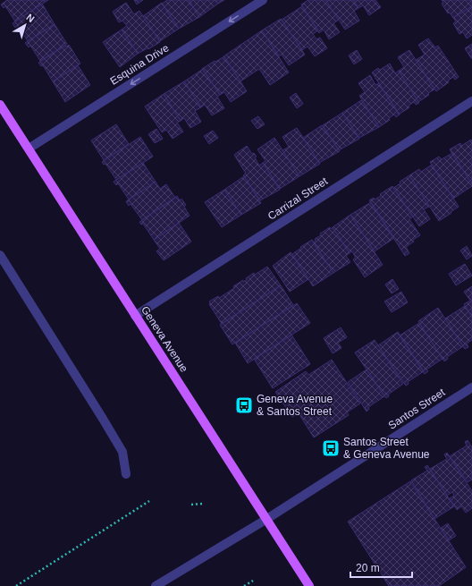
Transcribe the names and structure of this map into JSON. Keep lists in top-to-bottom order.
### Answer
{
  "streets": {
    "main road": ["Geneva Avenue"],
    "street": ["Esquina Drive", "Carrizal Street", "Santos Street"]
  },
  "crossings": [
    ["Esquina Drive", "Geneva Avenue"],
    ["Carrizal Street", "Geneva Avenue"],
    ["Geneva Avenue", "Santos Street"]
  ],
  "one_way": ["Esquina Drive"],
  "places": {
    "bus stop": ["Geneva Avenue & Santos Street", "Santos Street & Geneva Avenue"]
  },
  "scale_bar": "20 m",
  "north": "top right"
}
